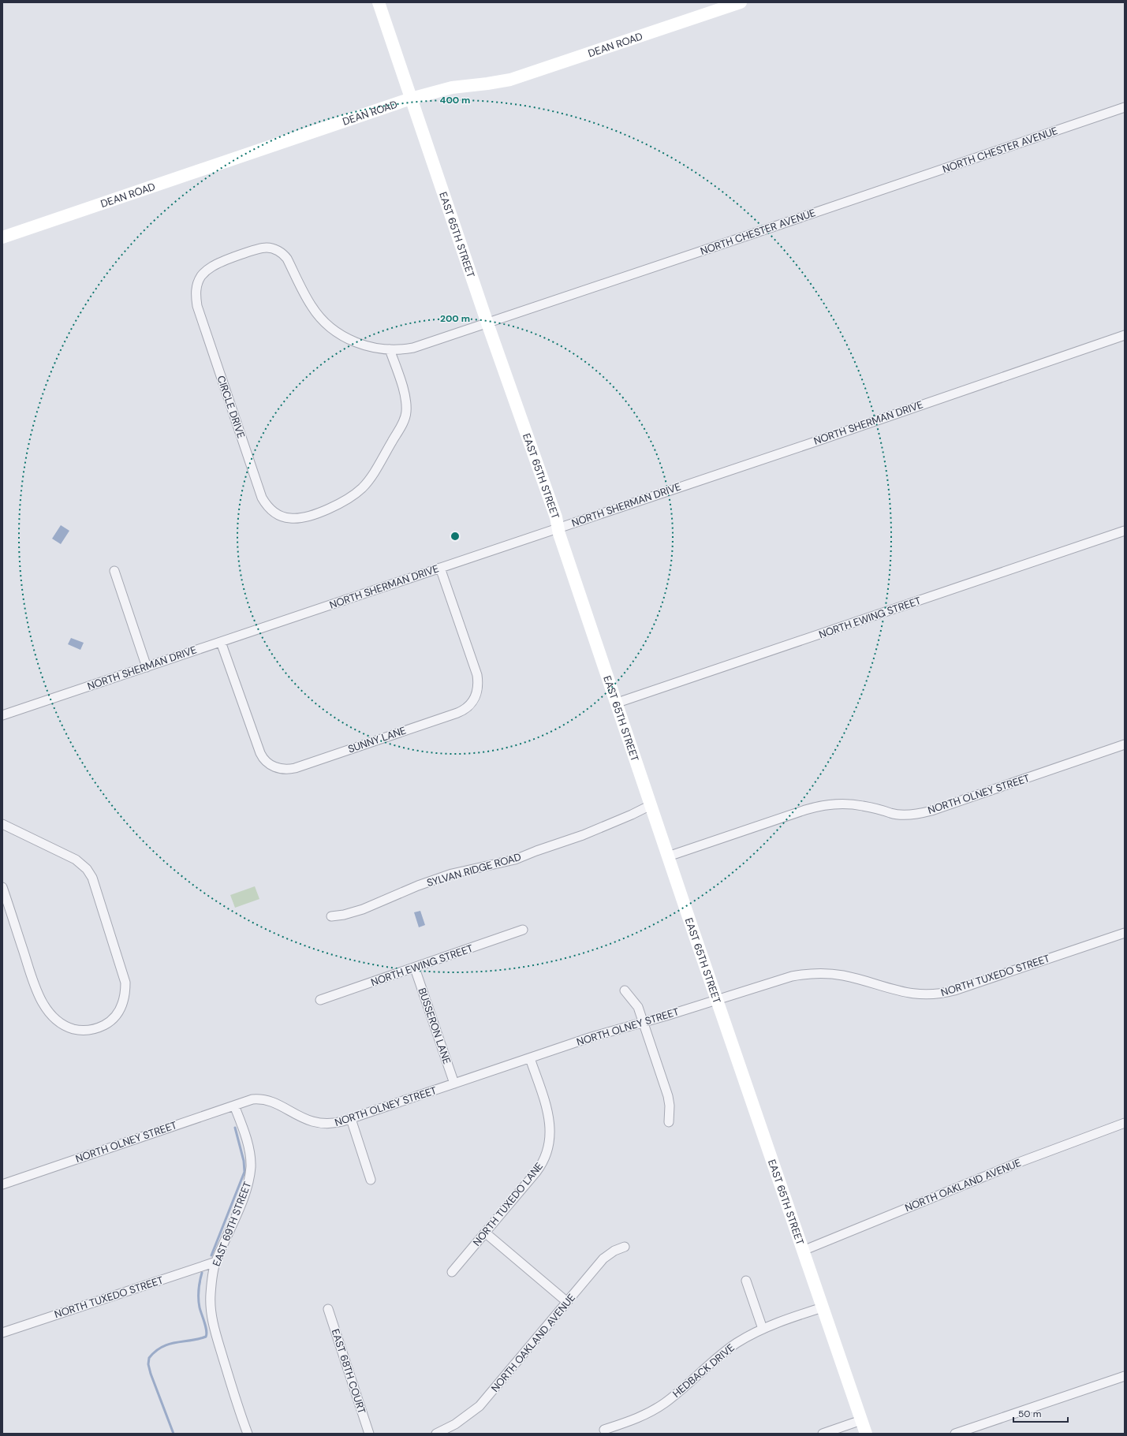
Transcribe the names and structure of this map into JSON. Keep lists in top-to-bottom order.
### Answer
{
  "streets": {
    "street": [
      "DEAN ROAD",
      "NORTH CHESTER AVENUE",
      "EAST 65TH STREET",
      "CIRCLE DRIVE",
      "NORTH SHERMAN DRIVE",
      "NORTH EWING STREET",
      "SUNNY LANE",
      "NORTH OLNEY STREET",
      "SYLVAN RIDGE ROAD",
      "NORTH TUXEDO STREET",
      "BUSSERON LANE",
      "NORTH OAKLAND AVENUE",
      "NORTH TUXEDO LANE",
      "EAST 69TH STREET",
      "HEDBACK DRIVE",
      "EAST 68TH COURT"
    ]
  },
  "crossings": [
    ["DEAN ROAD", "EAST 65TH STREET"],
    ["NORTH CHESTER AVENUE", "EAST 65TH STREET"],
    ["NORTH CHESTER AVENUE", "CIRCLE DRIVE"],
    ["EAST 65TH STREET", "NORTH SHERMAN DRIVE"],
    ["EAST 65TH STREET", "NORTH EWING STREET"],
    ["EAST 65TH STREET", "NORTH OLNEY STREET"],
    ["EAST 65TH STREET", "SYLVAN RIDGE ROAD"],
    ["EAST 65TH STREET", "NORTH TUXEDO STREET"],
    ["EAST 65TH STREET", "NORTH OAKLAND AVENUE"],
    ["EAST 65TH STREET", "HEDBACK DRIVE"],
    ["NORTH SHERMAN DRIVE", "SUNNY LANE"],
    ["NORTH EWING STREET", "BUSSERON LANE"],
    ["NORTH OLNEY STREET", "NORTH TUXEDO STREET"],
    ["NORTH OLNEY STREET", "BUSSERON LANE"],
    ["NORTH OLNEY STREET", "NORTH TUXEDO LANE"],
    ["NORTH OLNEY STREET", "EAST 69TH STREET"],
    ["NORTH TUXEDO STREET", "EAST 69TH STREET"]
  ],
  "scale_bar": "50 m",
  "rings": ["400 m", "200 m"]
}
